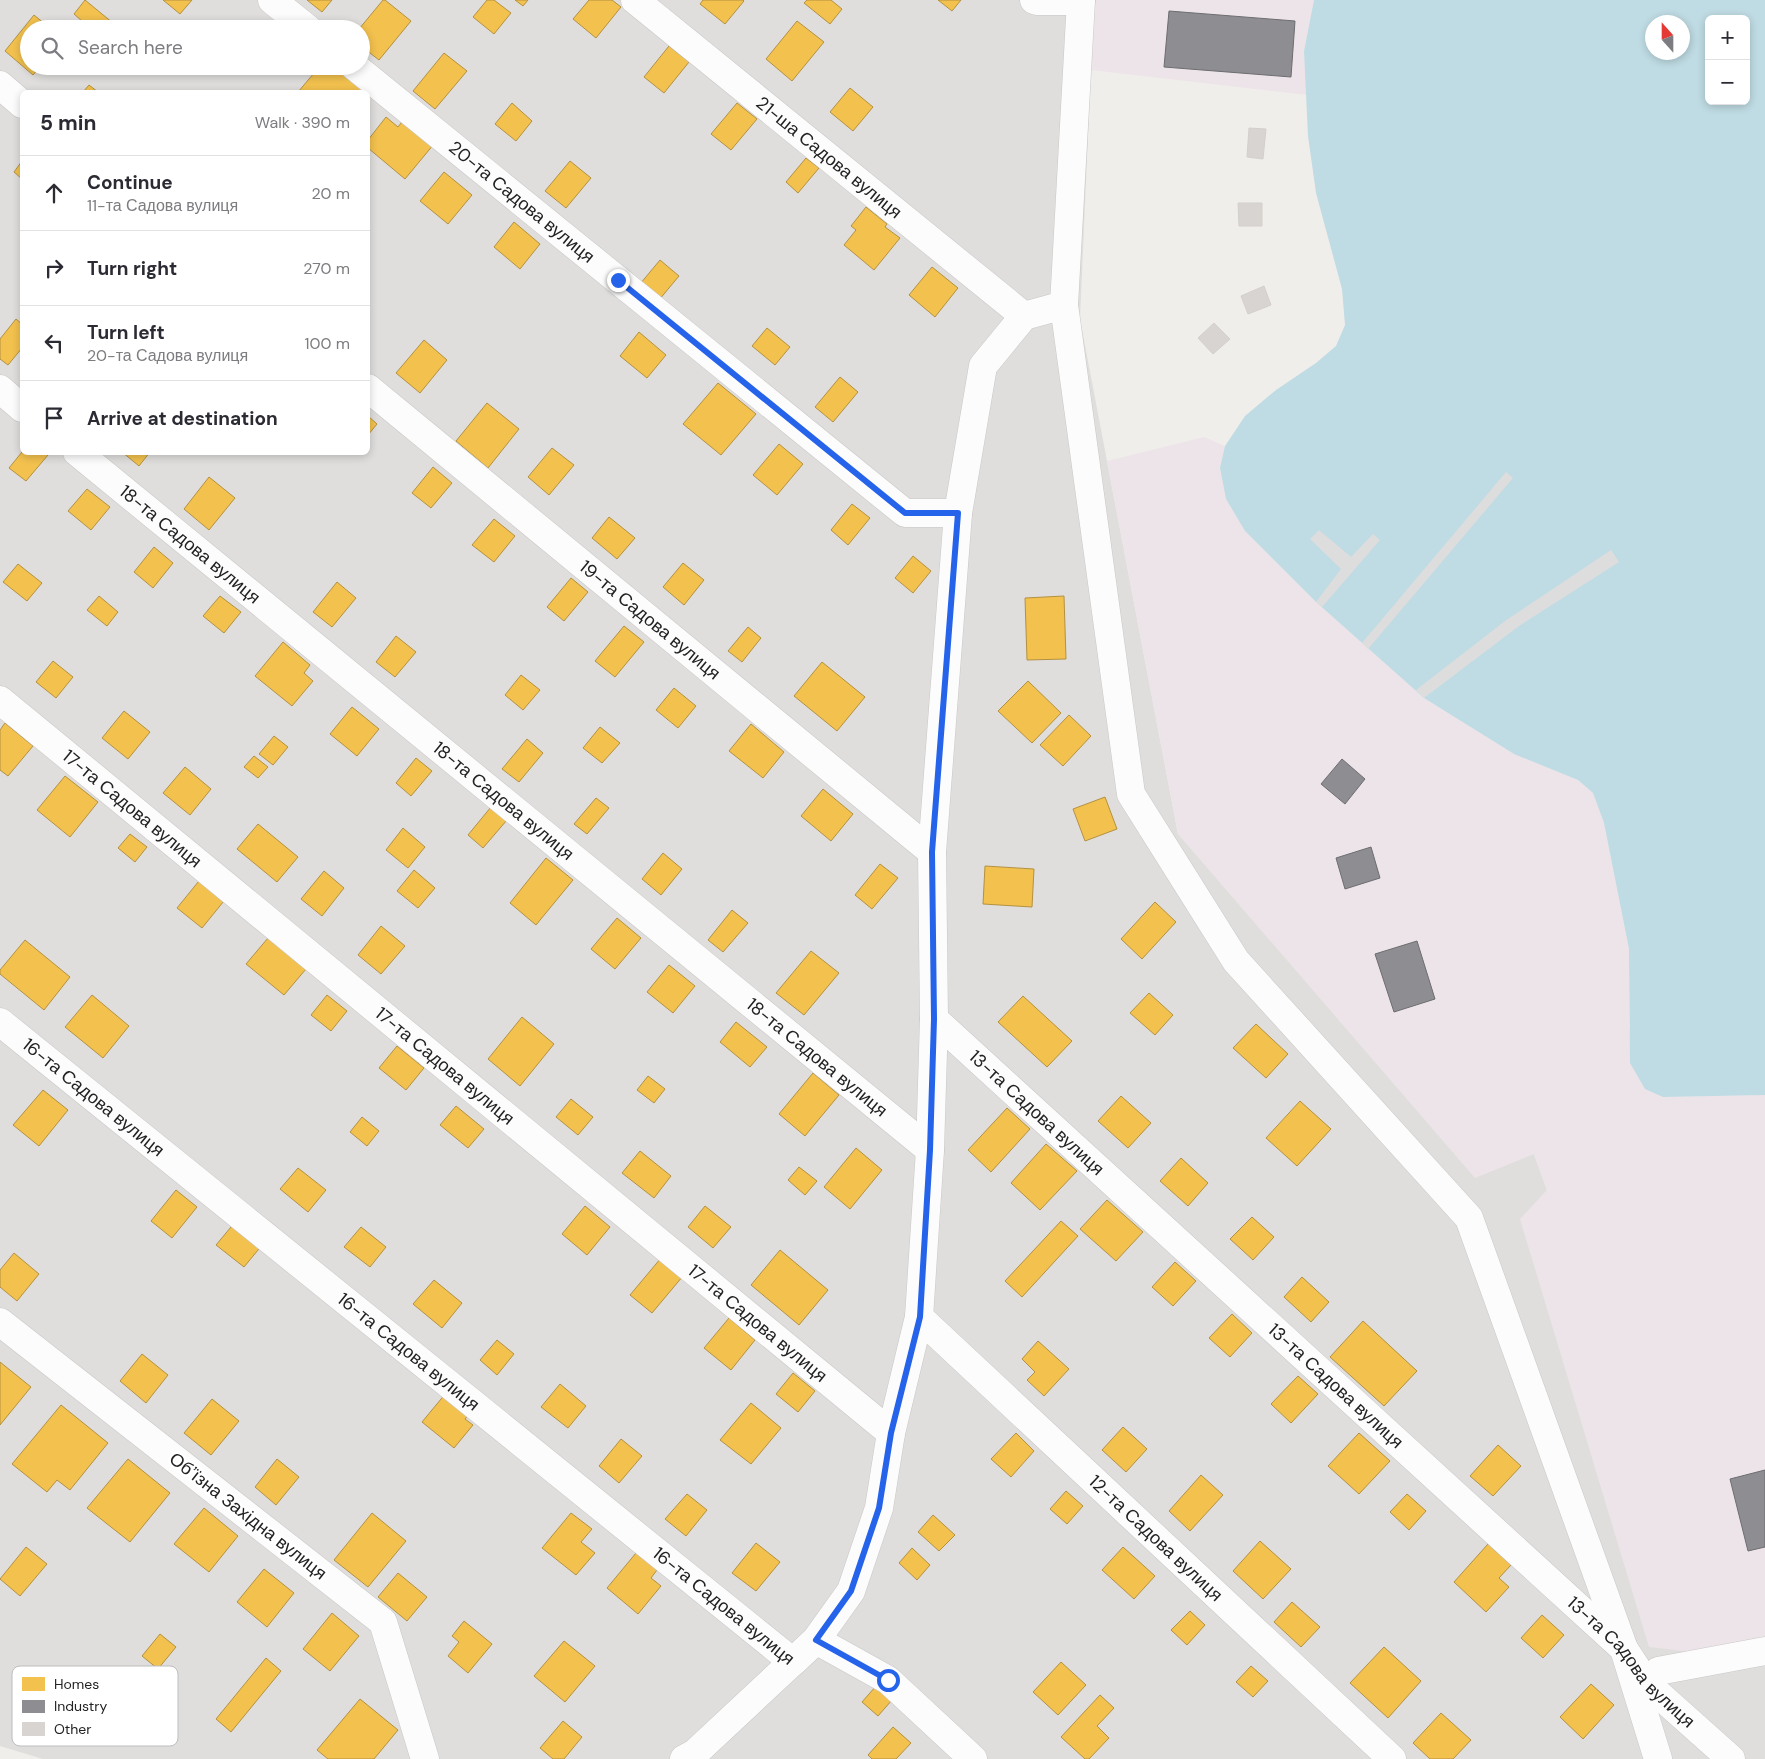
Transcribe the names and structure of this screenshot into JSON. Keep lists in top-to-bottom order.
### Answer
{
  "streets": {
    "street": [
      "21-ша Садова вулиця",
      "20-та Садова вулиця",
      "18-та Садова вулиця",
      "19-та Садова вулиця",
      "17-та Садова вулиця",
      "16-та Садова вулиця",
      "13-та Садова вулиця",
      "Обʼїзна Західна вулиця",
      "12-та Садова вулиця"
    ]
  },
  "crossings": [
    ["21-ша Садова вулиця", "16-та Садова вулиця"],
    ["20-та Садова вулиця", "16-та Садова вулиця"],
    ["18-та Садова вулиця", "16-та Садова вулиця"],
    ["19-та Садова вулиця", "16-та Садова вулиця"],
    ["17-та Садова вулиця", "16-та Садова вулиця"],
    ["16-та Садова вулиця", "13-та Садова вулиця"],
    ["16-та Садова вулиця", "12-та Садова вулиця"]
  ],
  "legend": ["Homes", "Industry", "Other"],
  "north": "top",
  "page": {
    "map_buttons": ["+", "−"],
    "search": "Search here",
    "heading": ["5 min", "Walk · 390 m"],
    "list": [
      ["Continue", "11-та Садова вулиця", "20 m"],
      ["Turn right", "270 m"],
      ["Turn left", "20-та Садова вулиця", "100 m"],
      "Arrive at destination"
    ]
  }
}
